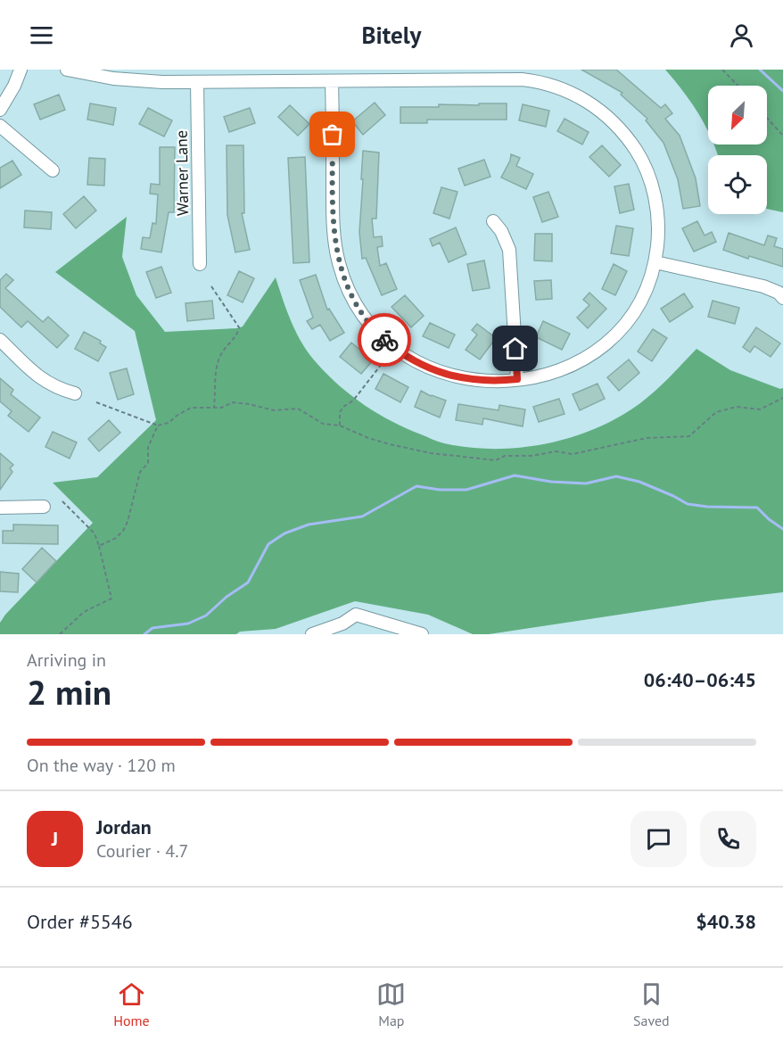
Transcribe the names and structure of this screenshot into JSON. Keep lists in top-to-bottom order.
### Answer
{
  "streets": {
    "street": ["Warner Lane"]
  },
  "north": "bottom left",
  "page": {
    "header": "Bitely",
    "heading": ["2 min", "Arriving in", "06:40–06:45"],
    "panel": [
      "Jordan",
      "Courier · 4.7",
      "Order #5546",
      "$40.38"
    ],
    "bar": "On the way · 120 m",
    "round": "J",
    "tabs": ["Home", "Map", "Saved"]
  }
}
